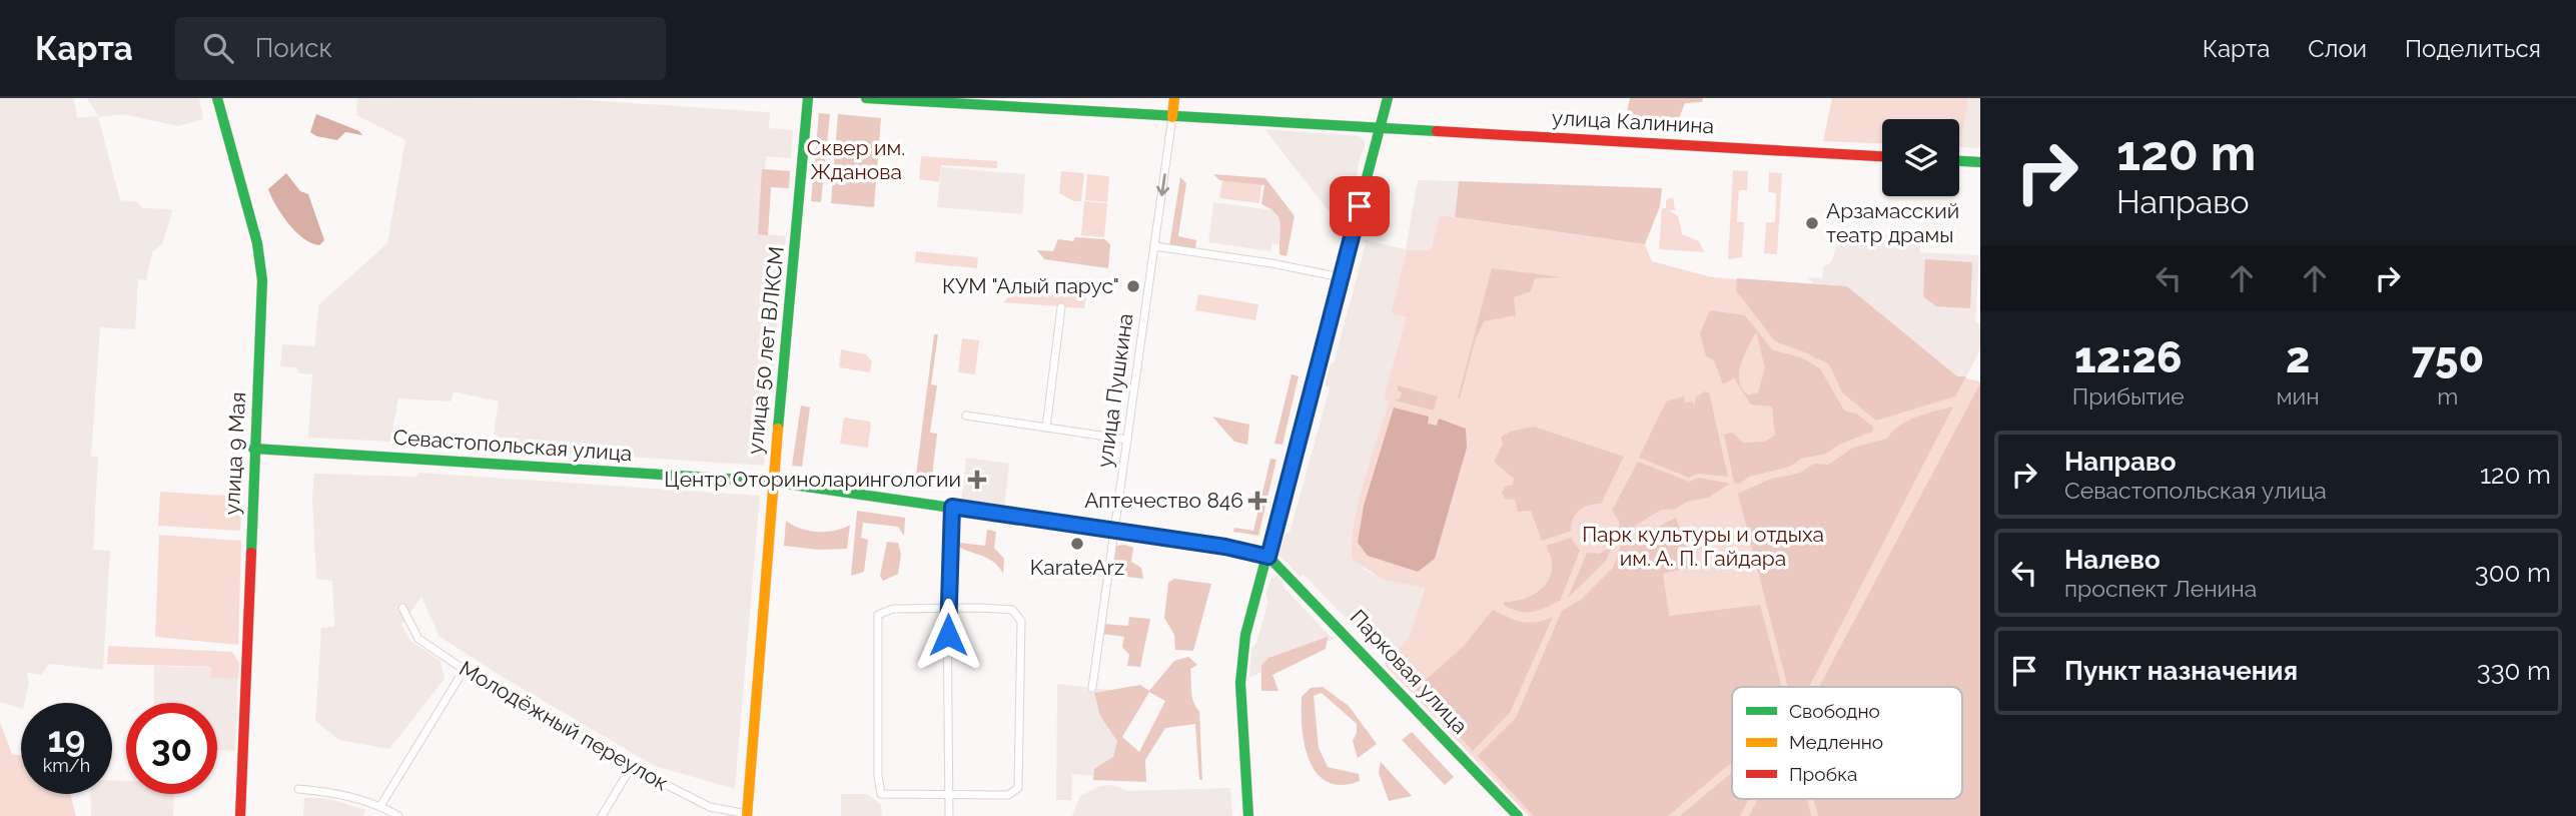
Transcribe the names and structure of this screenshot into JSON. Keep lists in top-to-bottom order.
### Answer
{
  "streets": {
    "street": [
      "улица Калинина",
      "улица 50 лет ВЛКСМ",
      "улица Пушкина",
      "Севастопольская улица",
      "улица 9 Мая",
      "Парковая улица",
      "Молодёжный переулок"
    ]
  },
  "crossings": [
    ["улица Калинина", "улица Пушкина"],
    ["улица 50 лет ВЛКСМ", "Севастопольская улица"],
    ["улица 50 лет ВЛКСМ", "Молодёжный переулок"],
    ["улица Пушкина", "Севастопольская улица"],
    ["Севастопольская улица", "улица 9 Мая"],
    ["Севастопольская улица", "Парковая улица"]
  ],
  "parks": ["Сквер им. Жданова", "Парк культуры и отдыха им. А. П. Гайдара"],
  "places": {
    "other": ["Арзамасский театр драмы", "КУМ \"Алый парус\"", "KarateArz"],
    "health": ["Центр Оториноларингологии", "Аптечество 846"]
  },
  "legend": ["Свободно", "Медленно", "Пробка"],
  "page": {
    "header": "Карта",
    "search": "Поиск",
    "nav": ["Карта", "Слои", "Поделиться"],
    "turn": ["120 m", "Направо"],
    "eta": [
      "12:26",
      "Прибытие",
      "2",
      "мин",
      "750",
      "m"
    ],
    "list": [
      {
        "name": "Направо",
        "note": "Севастопольская улица",
        "value": "120 m"
      },
      {
        "name": "Налево",
        "note": "проспект Ленина",
        "value": "300 m"
      },
      {
        "name": "Пункт назначения",
        "value": "330 m"
      }
    ],
    "speed": "19 km/h",
    "limit": "30"
  }
}
